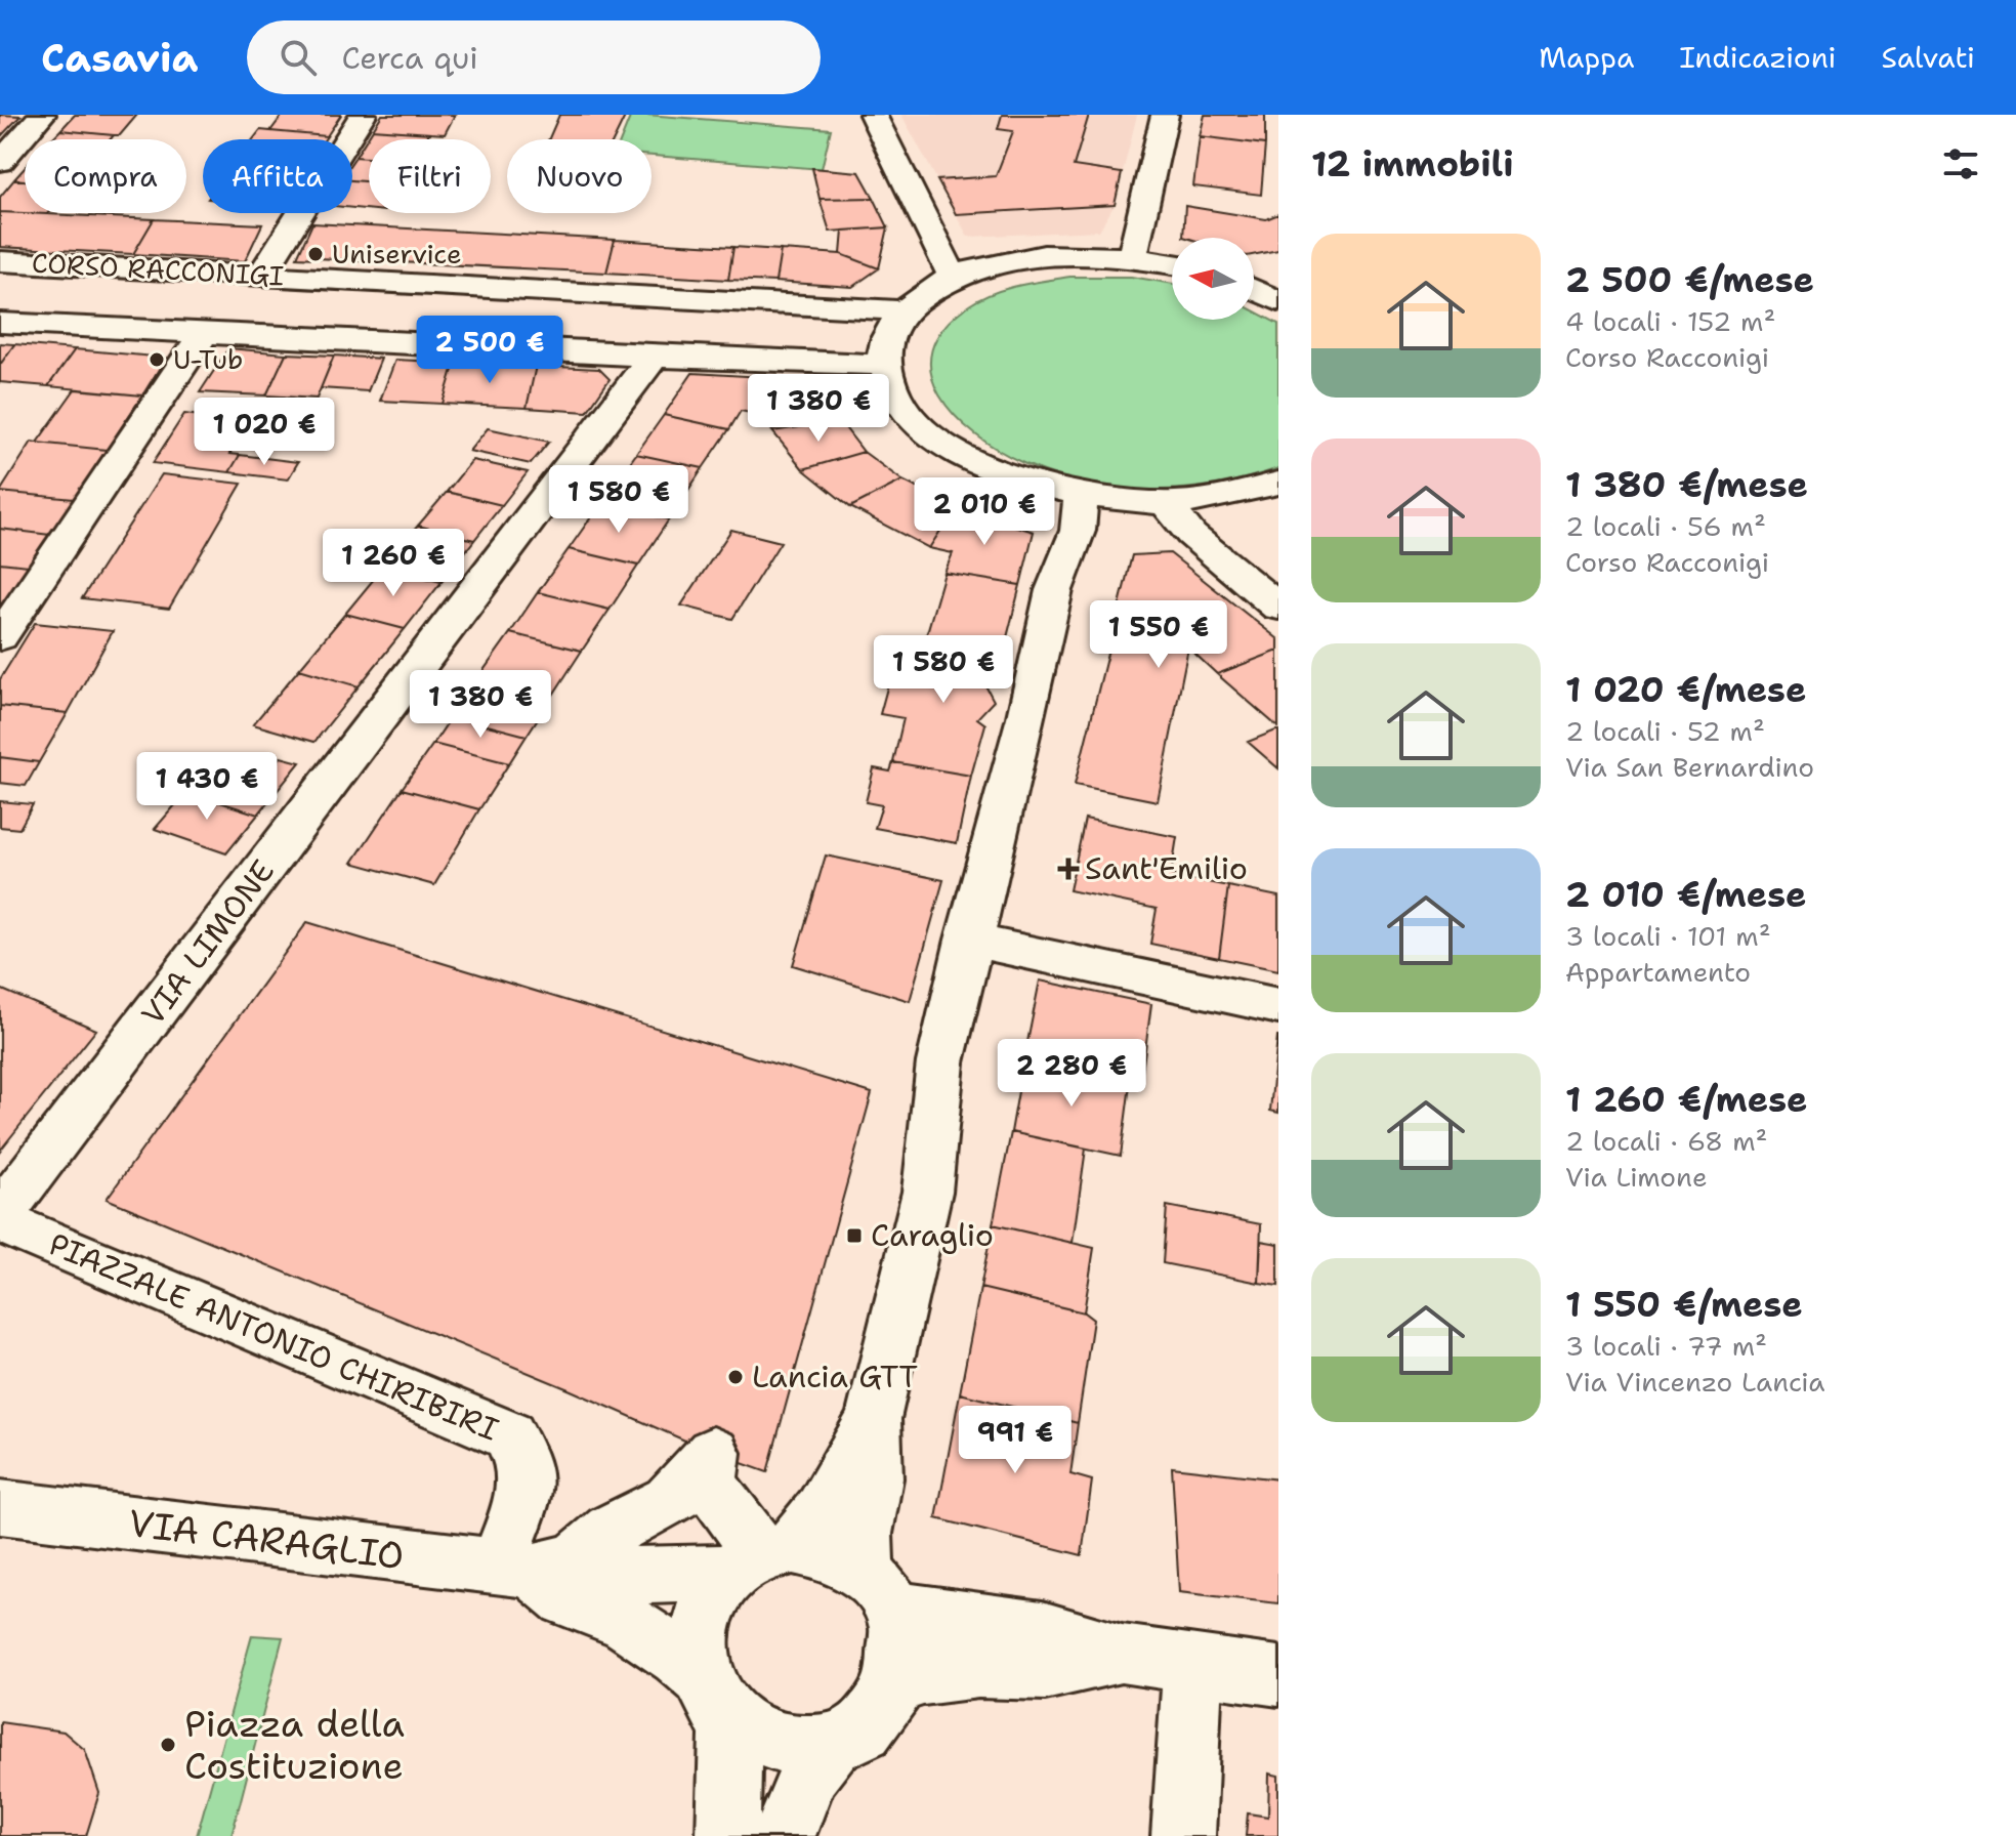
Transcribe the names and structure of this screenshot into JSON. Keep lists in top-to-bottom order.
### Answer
{
  "streets": {
    "street": [
      "CORSO RACCONIGI",
      "VIA LIMONE",
      "PIAZZALE ANTONIO CHIRIBIRI",
      "VIA CARAGLIO"
    ]
  },
  "crossings": [
    ["CORSO RACCONIGI", "VIA LIMONE"],
    ["PIAZZALE ANTONIO CHIRIBIRI", "VIA CARAGLIO"]
  ],
  "places": {
    "other": [
      "Uniservice",
      "U-Tub",
      "Lancia GTT",
      "Piazza della Costituzione"
    ],
    "health": ["Sant'Emilio"],
    "transit": ["Caraglio"]
  },
  "north": "left",
  "page": {
    "header": "Casavia",
    "search": "Cerca qui",
    "nav": ["Mappa", "Indicazioni", "Salvati"],
    "heading": "12 immobili",
    "chip": [
      "Compra",
      "Affitta",
      "Filtri",
      "Nuovo"
    ],
    "list": [
      {
        "name": "2 500 €/mese",
        "note": "4 locali · 152 m² · Corso Racconigi"
      },
      {
        "name": "1 380 €/mese",
        "note": "2 locali · 56 m² · Corso Racconigi"
      },
      {
        "name": "1 020 €/mese",
        "note": "2 locali · 52 m² · Via San Bernardino"
      },
      {
        "name": "2 010 €/mese",
        "note": "3 locali · 101 m² · Appartamento"
      },
      {
        "name": "1 260 €/mese",
        "note": "2 locali · 68 m² · Via Limone"
      },
      {
        "name": "1 550 €/mese",
        "note": "3 locali · 77 m² · Via Vincenzo Lancia"
      }
    ],
    "price": [
      "2 500 €",
      "1 380 €",
      "1 020 €",
      "1 580 €",
      "2 010 €",
      "1 260 €",
      "1 550 €",
      "1 580 €",
      "1 380 €",
      "1 430 €",
      "2 280 €",
      "991 €"
    ]
  }
}
